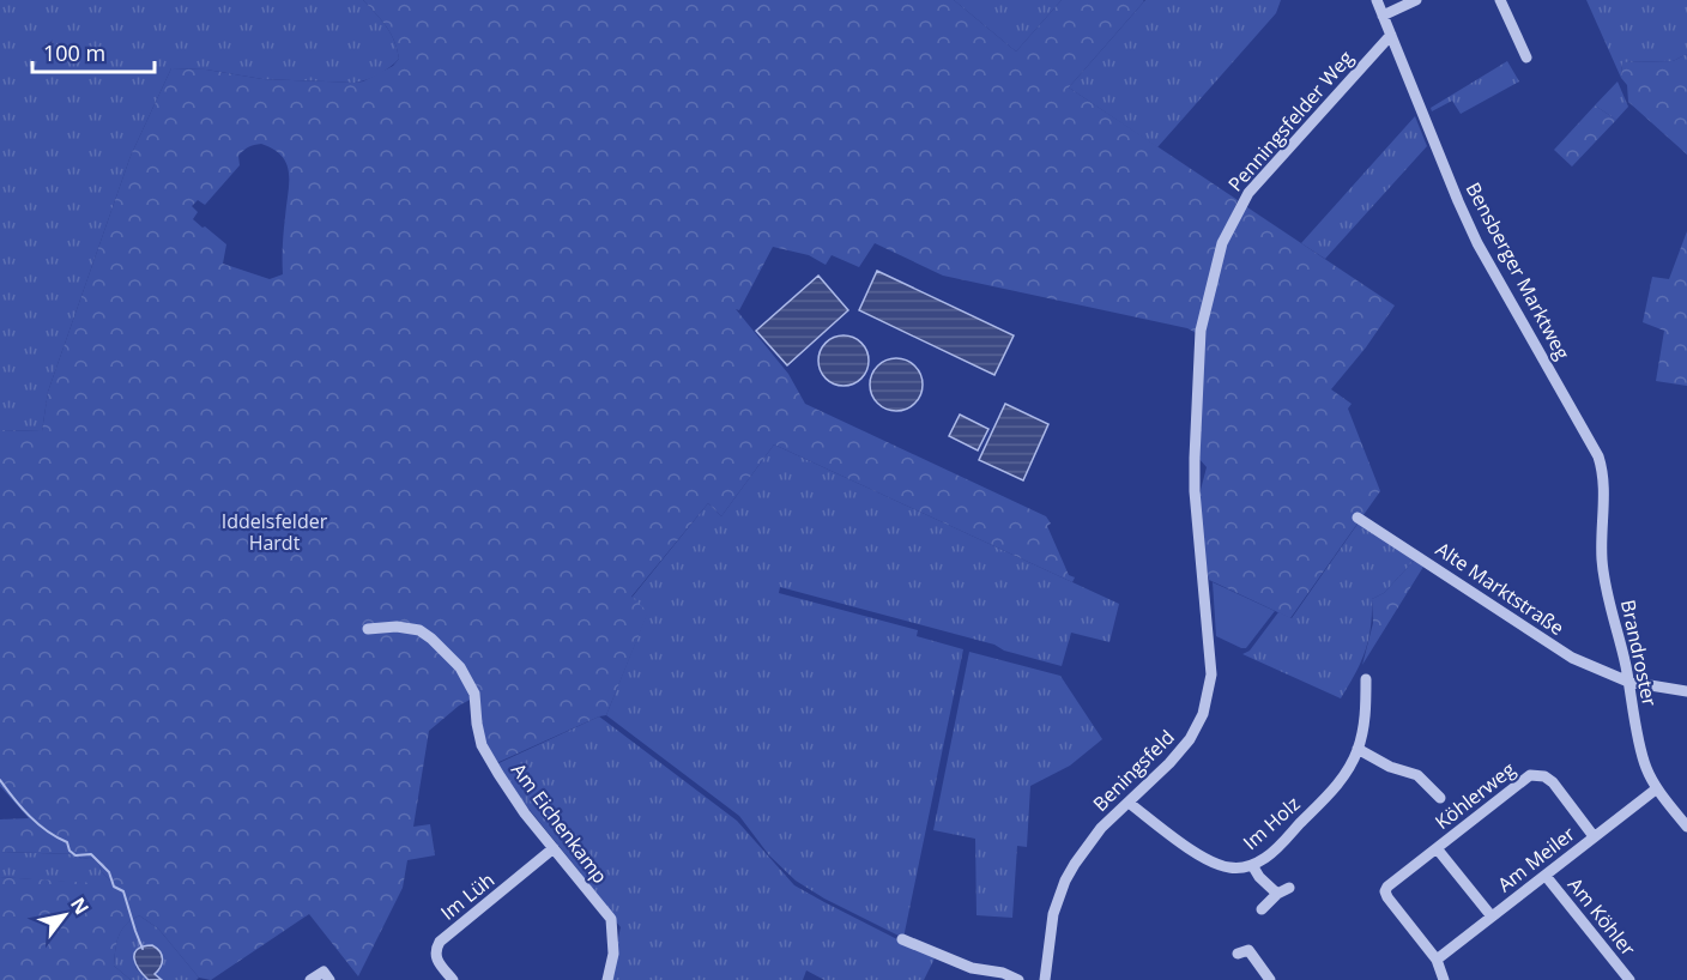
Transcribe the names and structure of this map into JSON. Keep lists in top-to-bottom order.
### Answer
{
  "streets": {
    "street": [
      "Penningsfelder Weg",
      "Bensberger Marktweg",
      "Alte Marktstraße",
      "Brandroster",
      "Beningsfeld",
      "Köhlerweg",
      "Am Eichenkamp",
      "Im Holz",
      "Am Meiler",
      "Im Lüh",
      "Am Köhler"
    ]
  },
  "crossings": [
    ["Penningsfelder Weg", "Bensberger Marktweg"],
    ["Penningsfelder Weg", "Beningsfeld"],
    ["Bensberger Marktweg", "Brandroster"],
    ["Alte Marktstraße", "Brandroster"],
    ["Brandroster", "Am Meiler"],
    ["Beningsfeld", "Im Holz"],
    ["Köhlerweg", "Am Meiler"],
    ["Am Eichenkamp", "Im Lüh"],
    ["Am Meiler", "Am Köhler"]
  ],
  "parks": ["Iddelsfelder Hardt"],
  "scale_bar": "100 m",
  "north": "top right"
}
